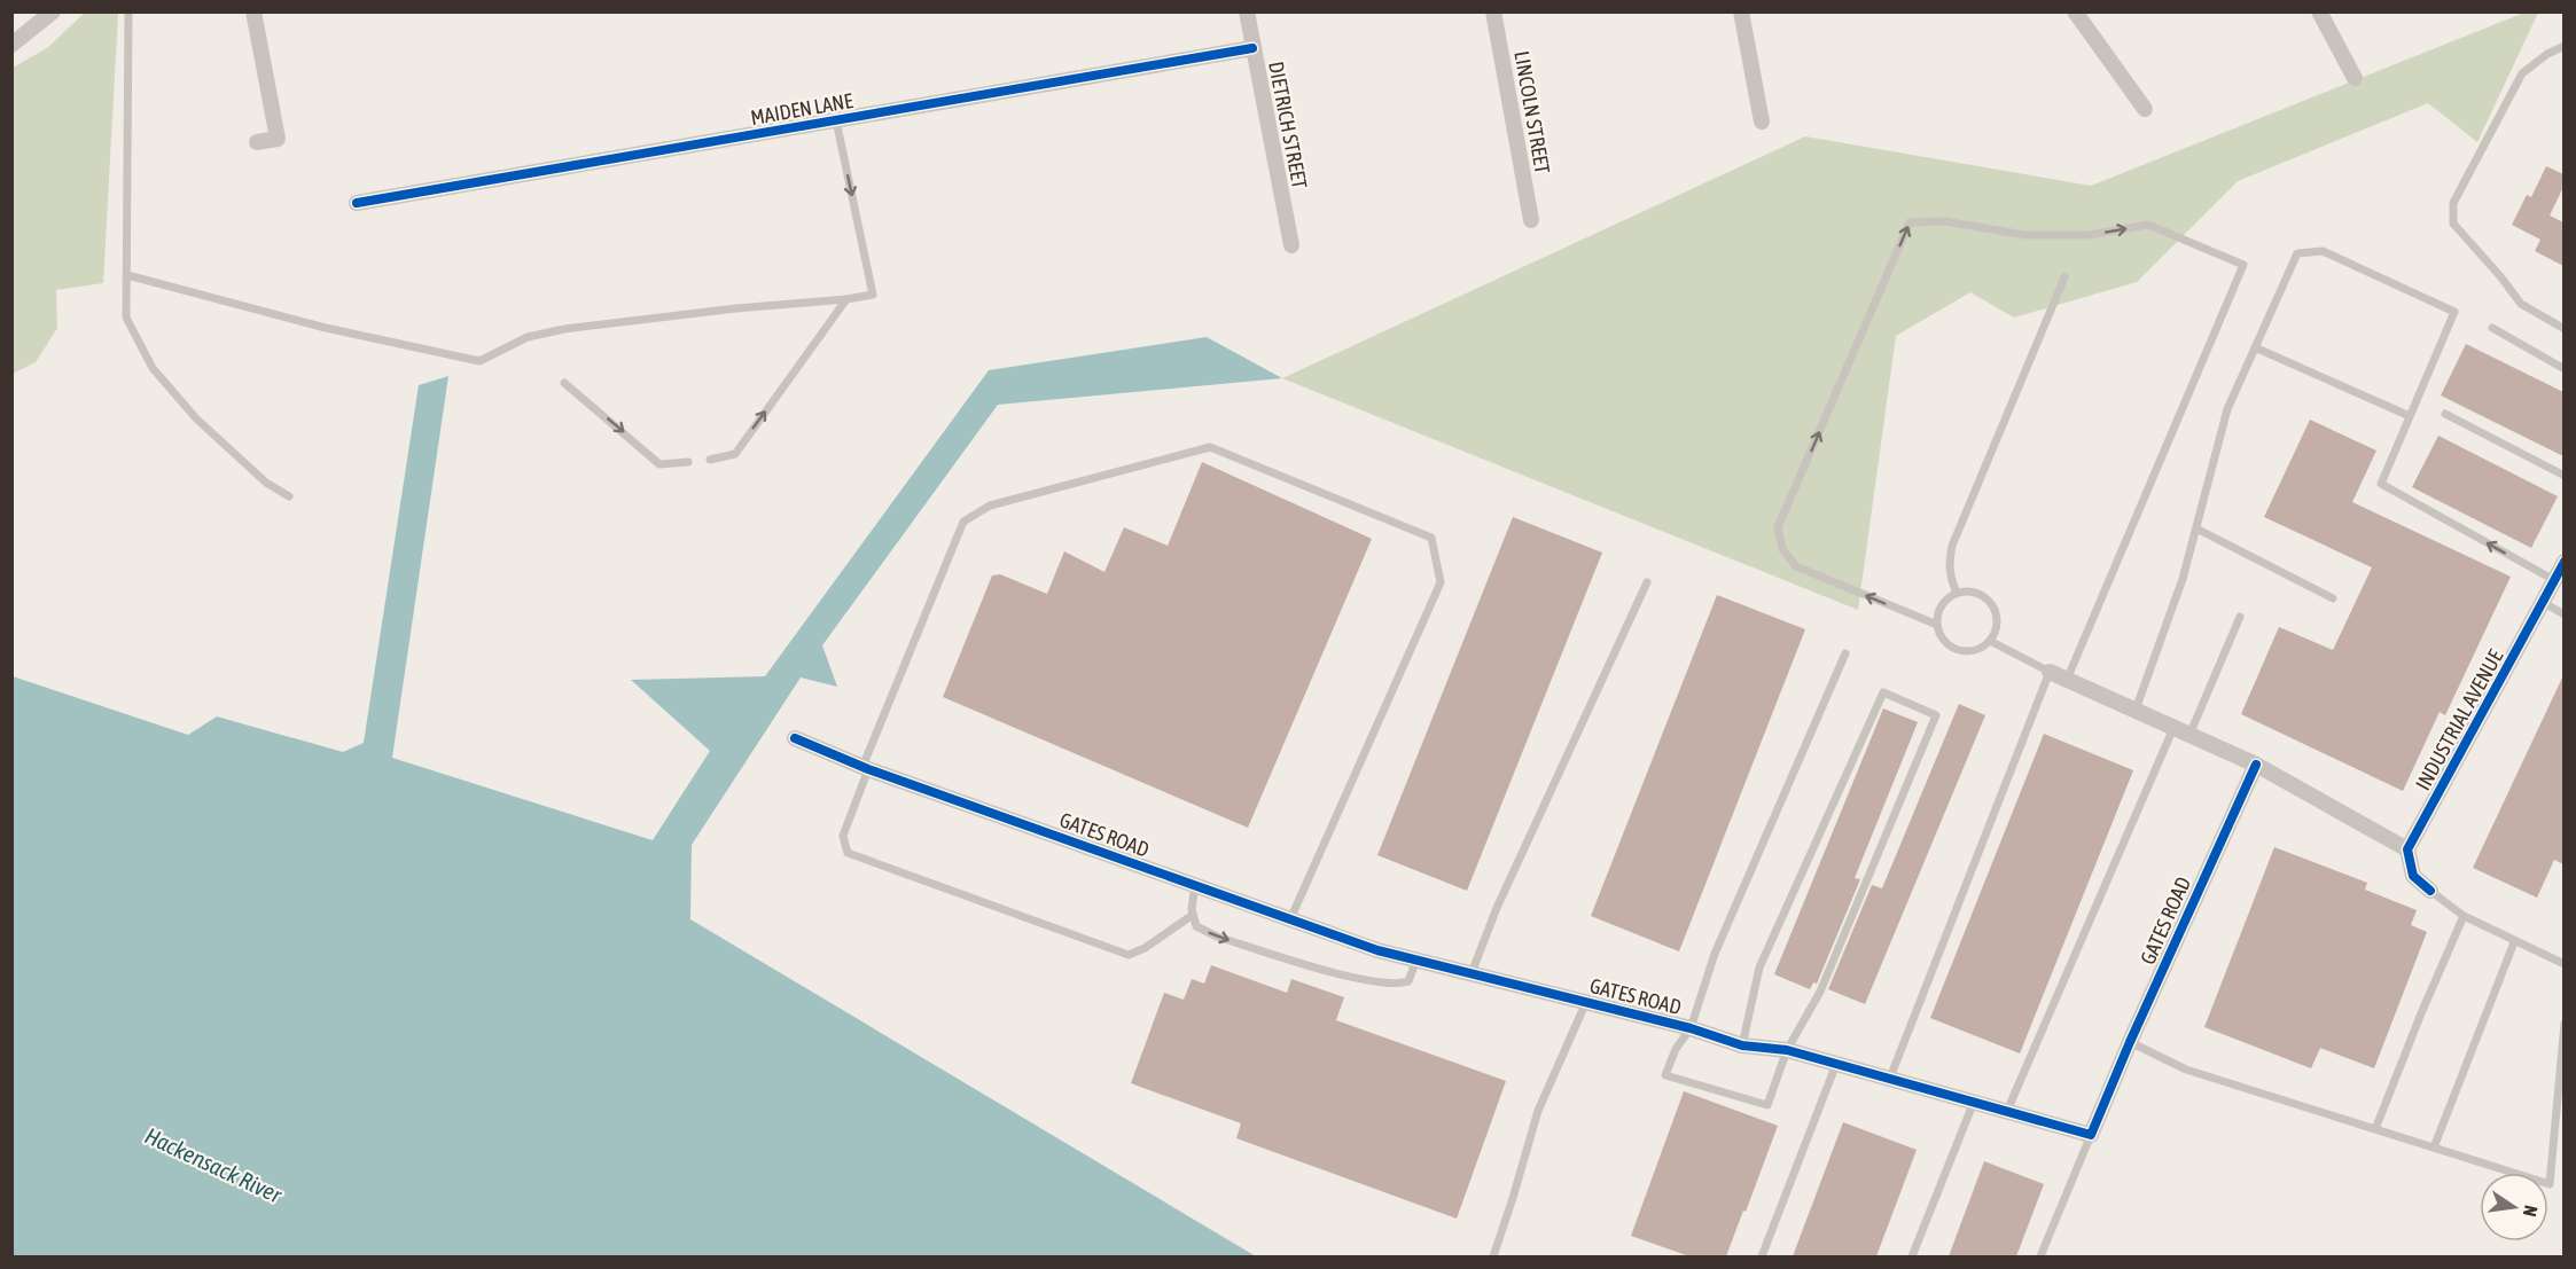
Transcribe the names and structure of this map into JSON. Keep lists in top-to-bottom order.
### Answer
{
  "streets": {
    "street": [
      "MAIDEN LANE",
      "LINCOLN STREET",
      "DIETRICH STREET",
      "INDUSTRIAL AVENUE",
      "GATES ROAD"
    ]
  },
  "crossings": [
    ["MAIDEN LANE", "DIETRICH STREET"]
  ],
  "water": ["Hackensack River"],
  "north": "right"
}
